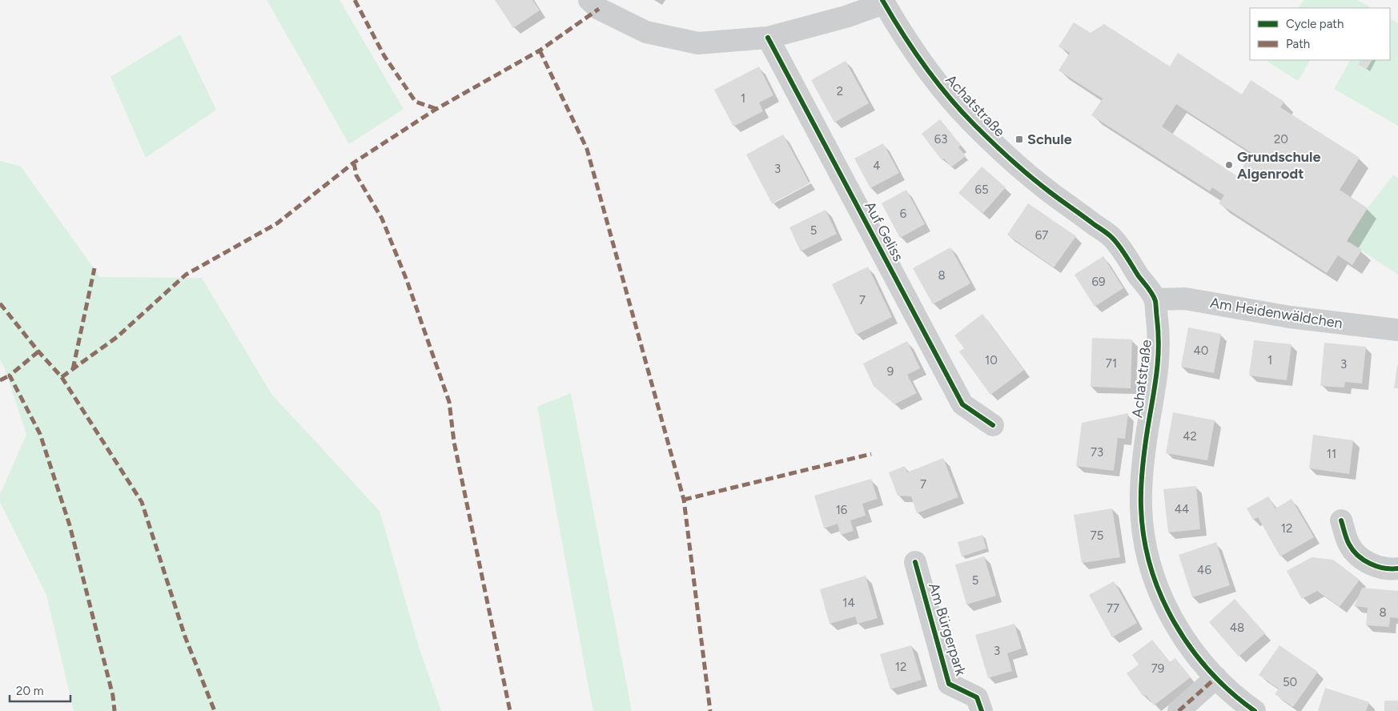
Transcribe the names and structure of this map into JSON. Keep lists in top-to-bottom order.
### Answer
{
  "streets": {
    "street": [
      "Achatstraße",
      "Auf Geliss",
      "Am Heidenwäldchen",
      "Am Bürgerpark"
    ]
  },
  "crossings": [
    ["Achatstraße", "Am Heidenwäldchen"]
  ],
  "places": {
    "transit": ["Schule"],
    "other": ["Grundschule Algenrodt"]
  },
  "house_numbers": [
    "2",
    "1",
    "63",
    "20",
    "4",
    "3",
    "65",
    "6",
    "5",
    "67",
    "8",
    "69",
    "7",
    "40",
    "10",
    "1",
    "71",
    "3",
    "9",
    "42",
    "73",
    "11",
    "7",
    "44",
    "16",
    "12",
    "75",
    "46",
    "5",
    "14",
    "77",
    "8",
    "48",
    "3",
    "12",
    "79",
    "50"
  ],
  "legend": ["Cycle path", "Path"],
  "scale_bar": "20 m"
}
